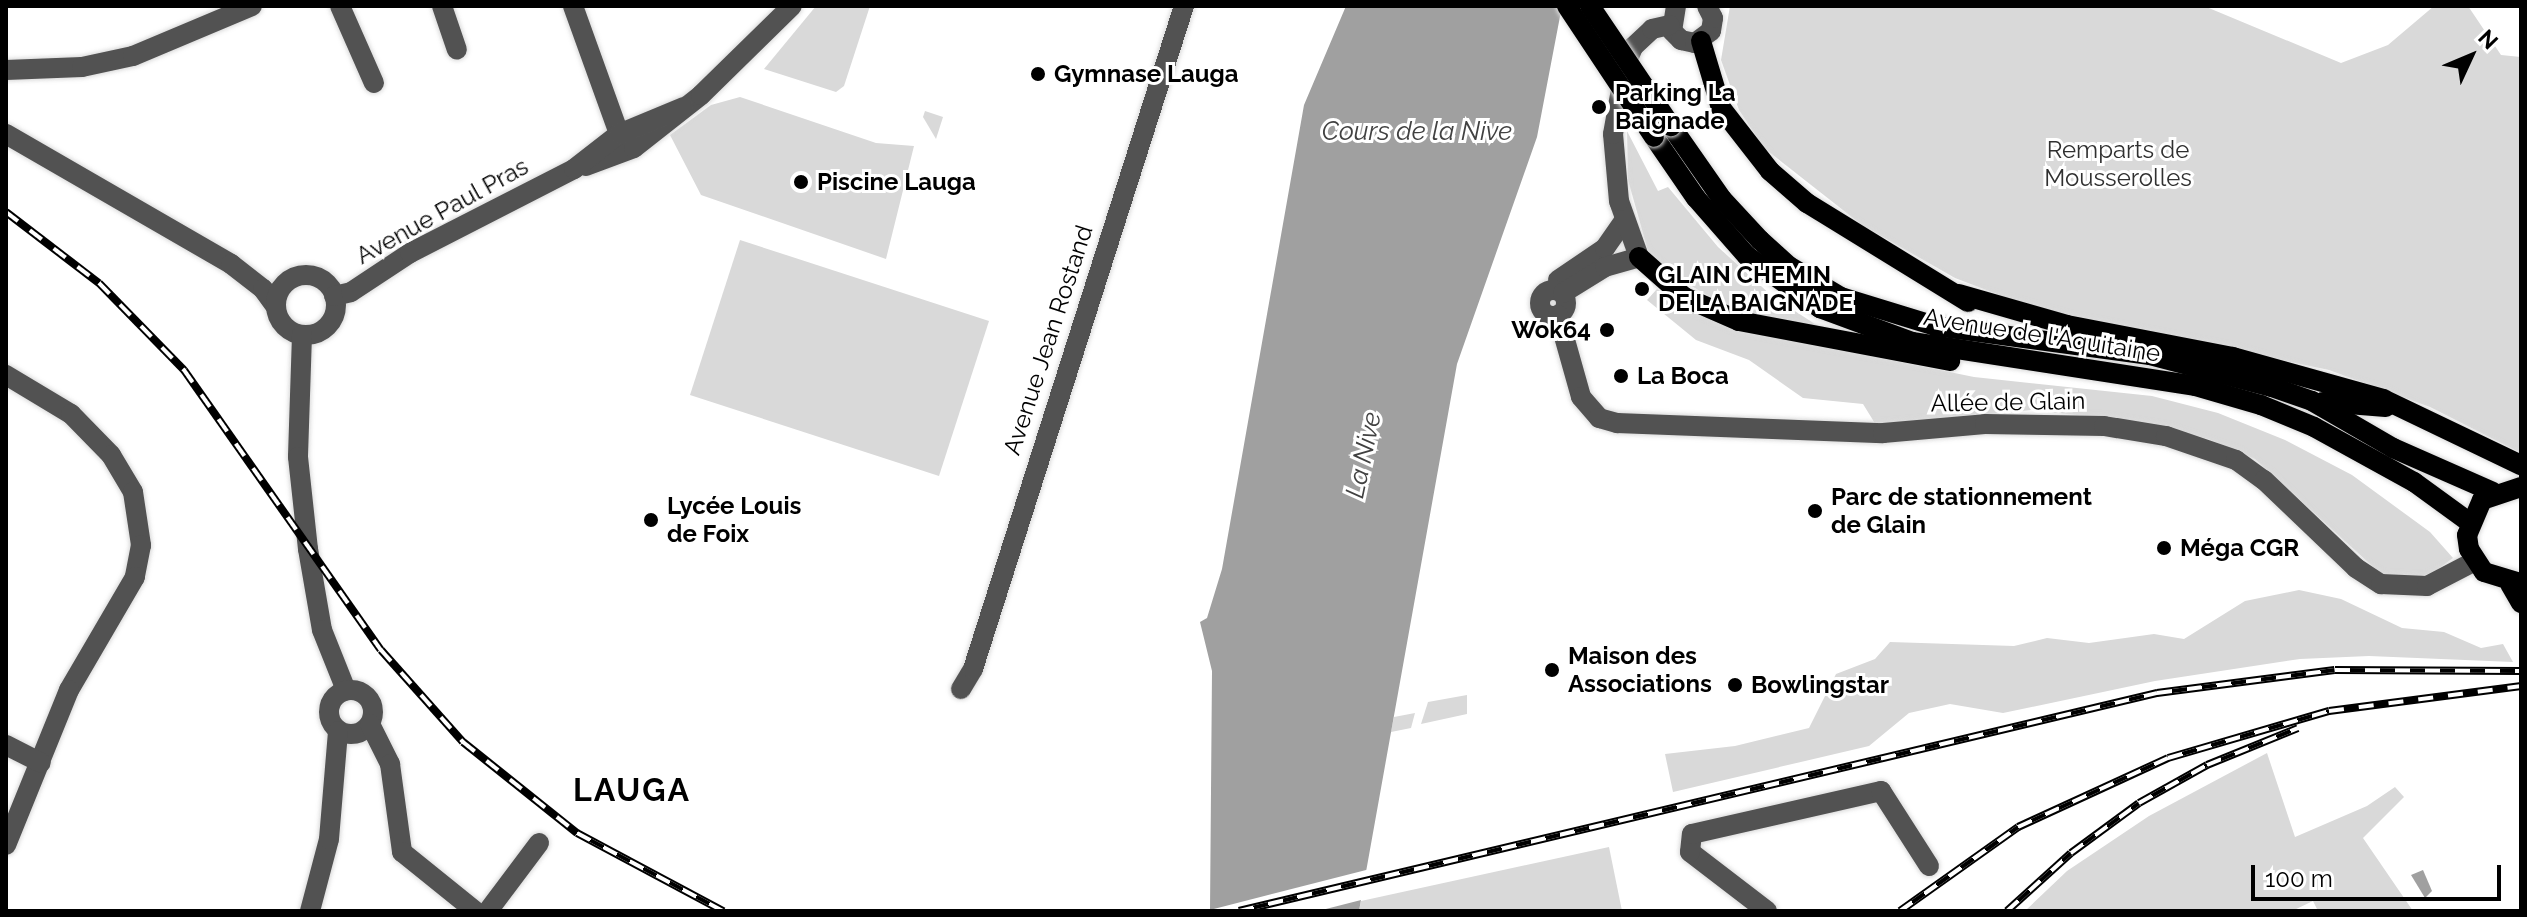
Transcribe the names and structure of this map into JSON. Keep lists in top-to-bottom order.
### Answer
{
  "streets": {
    "main road": ["Avenue de l'Aquitaine"],
    "street": ["Avenue Paul Pras", "Avenue Jean Rostand", "Allée de Glain"]
  },
  "districts": ["LAUGA"],
  "water": ["Cours de la Nive", "La Nive"],
  "parks": ["Remparts de Mousserolles"],
  "places": [
    "Gymnase Lauga",
    "Parking La Baignade",
    "Piscine Lauga",
    "GLAIN CHEMIN DE LA BAIGNADE",
    "Wok64",
    "La Boca",
    "Parc de stationnement de Glain",
    "Lycée Louis de Foix",
    "Méga CGR",
    "Maison des Associations",
    "Bowlingstar"
  ],
  "scale_bar": "100 m",
  "north": "top right"
}
